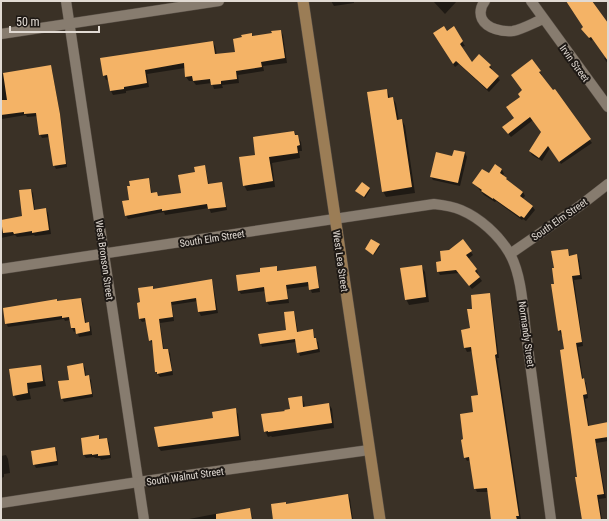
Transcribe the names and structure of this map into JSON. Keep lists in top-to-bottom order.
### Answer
{
  "streets": {
    "main road": ["West Lea Street"],
    "street": [
      "Irvin Street",
      "South Elm Street",
      "West Bronson Street",
      "Normandy Street",
      "South Walnut Street"
    ]
  },
  "crossings": [
    ["South Elm Street", "West Bronson Street"],
    ["South Elm Street", "West Lea Street"],
    ["South Elm Street", "Normandy Street"],
    ["West Bronson Street", "South Walnut Street"],
    ["West Lea Street", "South Walnut Street"]
  ],
  "scale_bar": "50 m"
}
